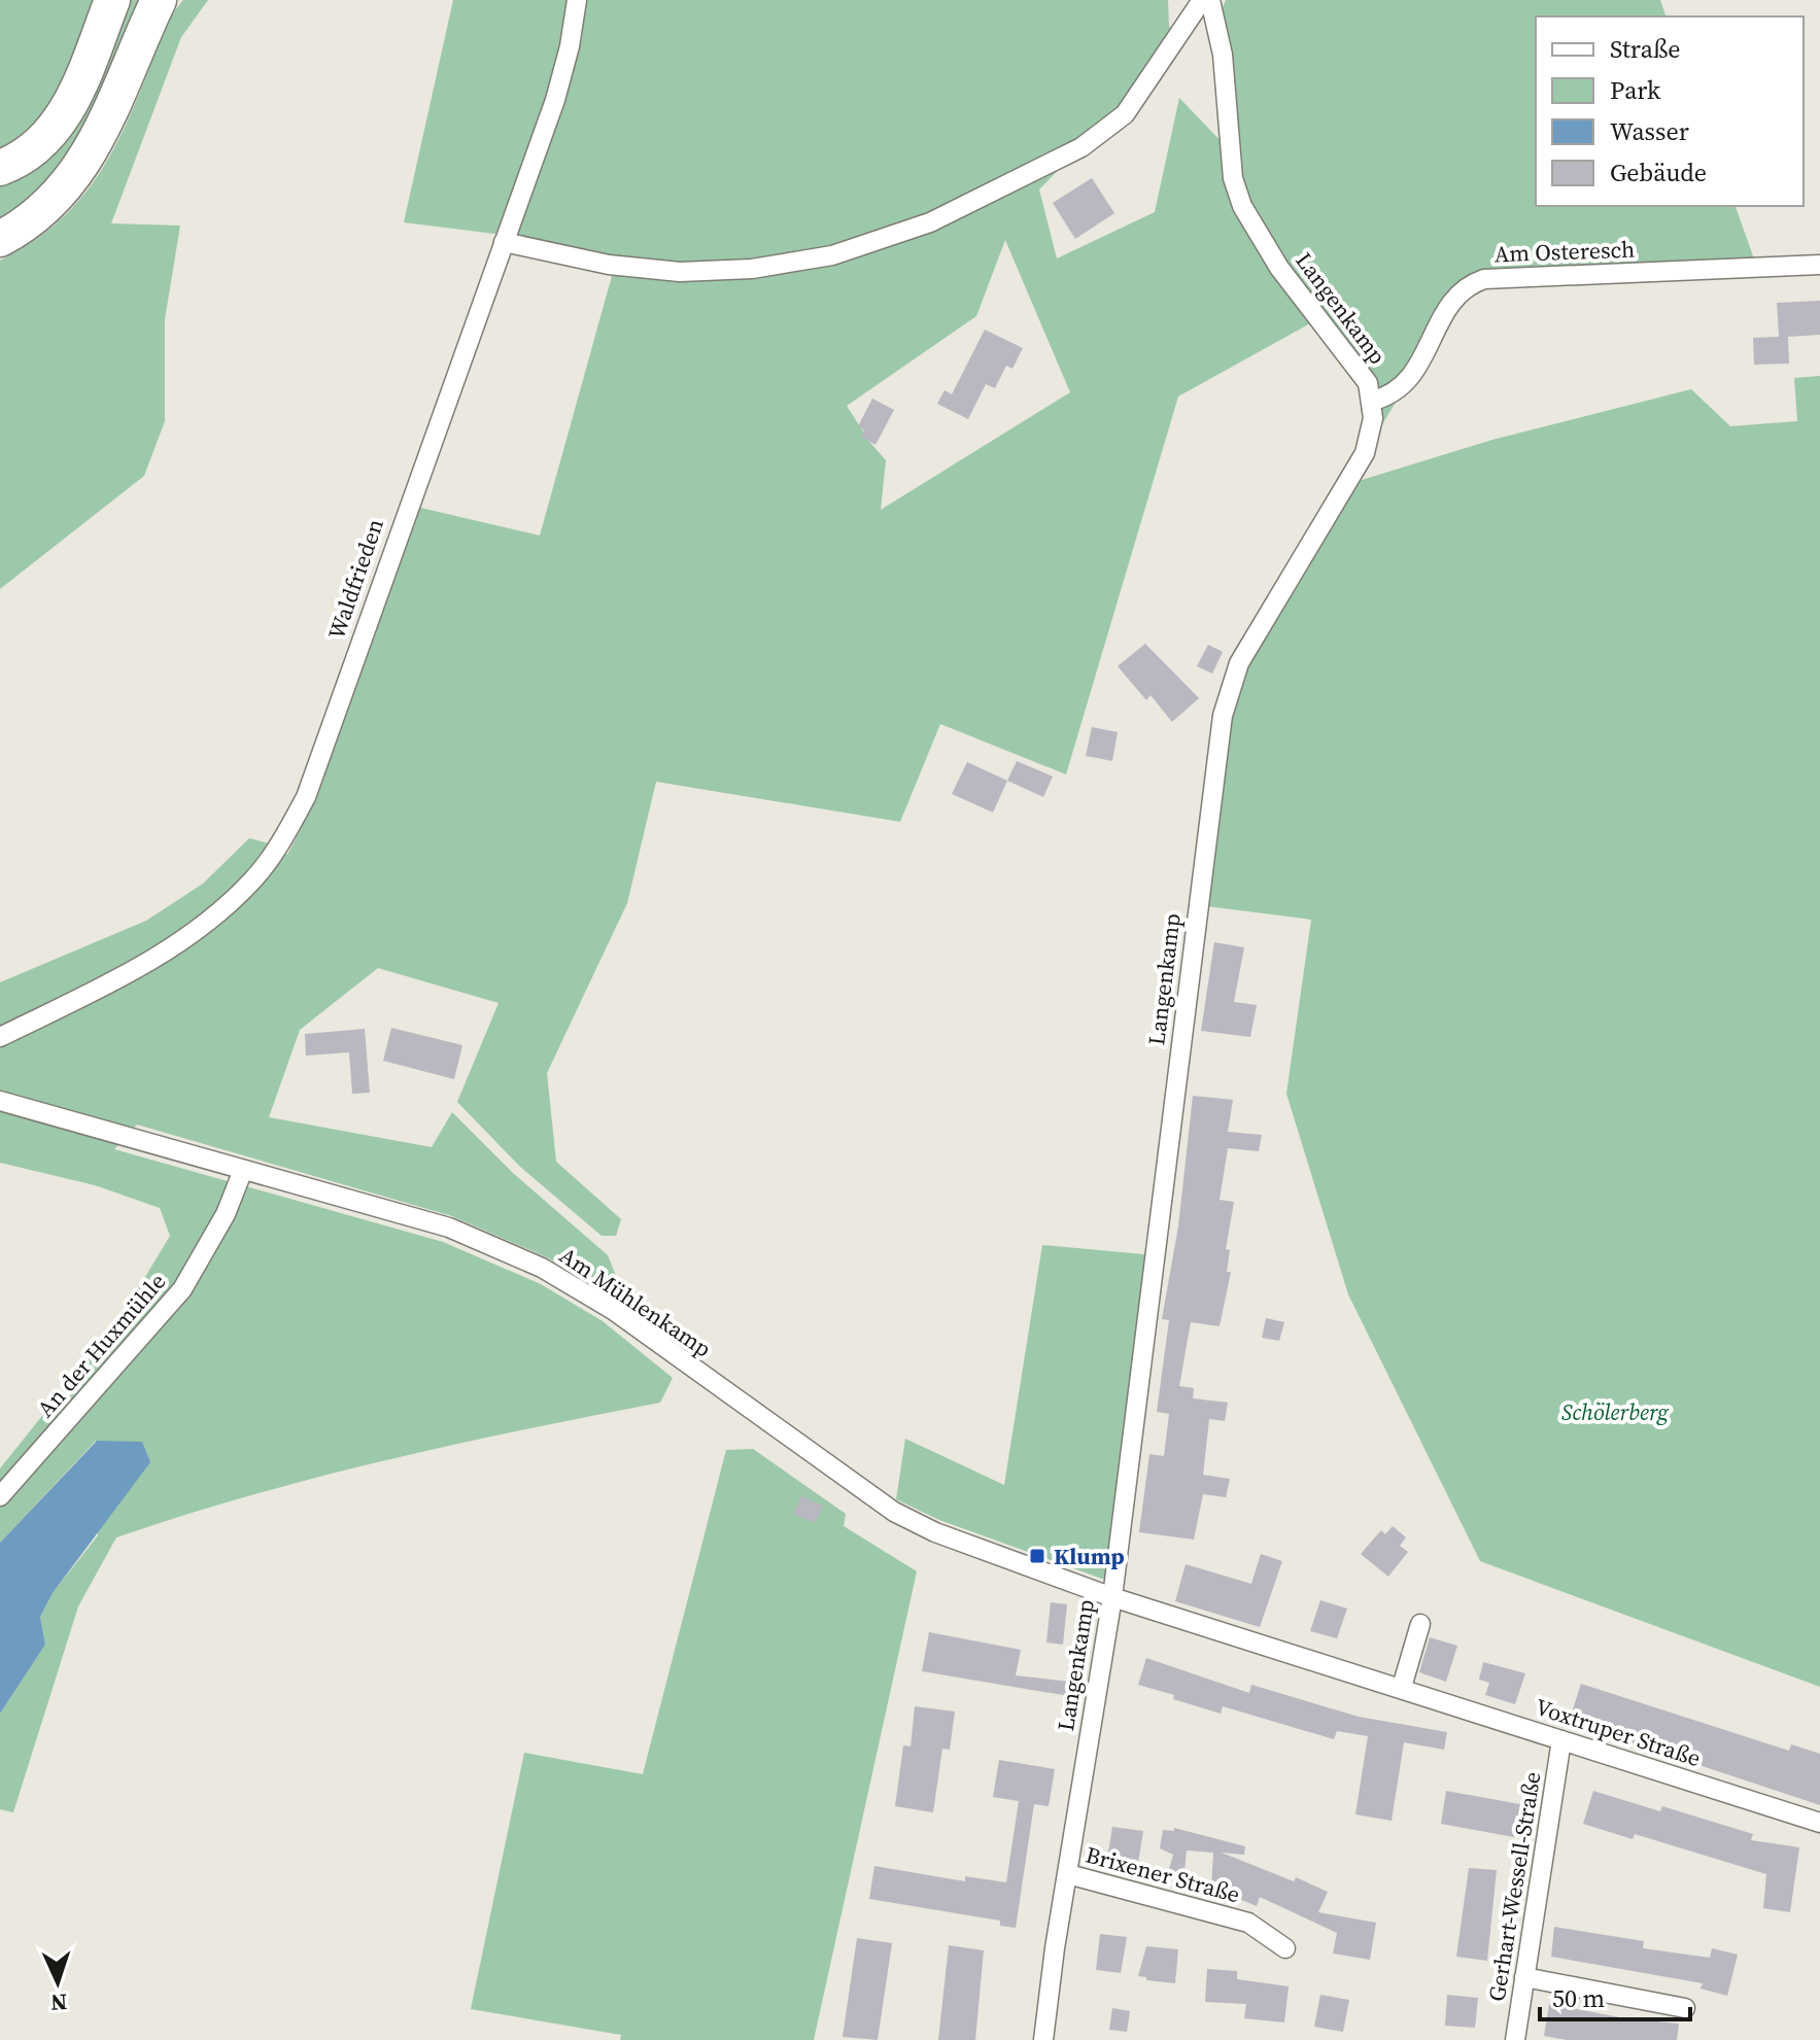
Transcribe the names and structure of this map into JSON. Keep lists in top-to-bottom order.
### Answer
{
  "streets": {
    "street": [
      "Am Osteresch",
      "Langenkamp",
      "Waldfrieden",
      "Am Mühlenkamp",
      "An der Huxmühle",
      "Voxtruper Straße",
      "Brixener Straße",
      "Gerhart-Wessell-Straße"
    ]
  },
  "crossings": [
    ["Am Osteresch", "Langenkamp"],
    ["Langenkamp", "Am Mühlenkamp"],
    ["Langenkamp", "Voxtruper Straße"],
    ["Langenkamp", "Brixener Straße"],
    ["Am Mühlenkamp", "An der Huxmühle"],
    ["Am Mühlenkamp", "Voxtruper Straße"],
    ["Voxtruper Straße", "Gerhart-Wessell-Straße"]
  ],
  "parks": ["Schölerberg"],
  "places": {
    "transit": ["Klump"]
  },
  "legend": [
    "Straße",
    "Park",
    "Wasser",
    "Gebäude"
  ],
  "scale_bar": "50 m",
  "north": "bottom"
}
